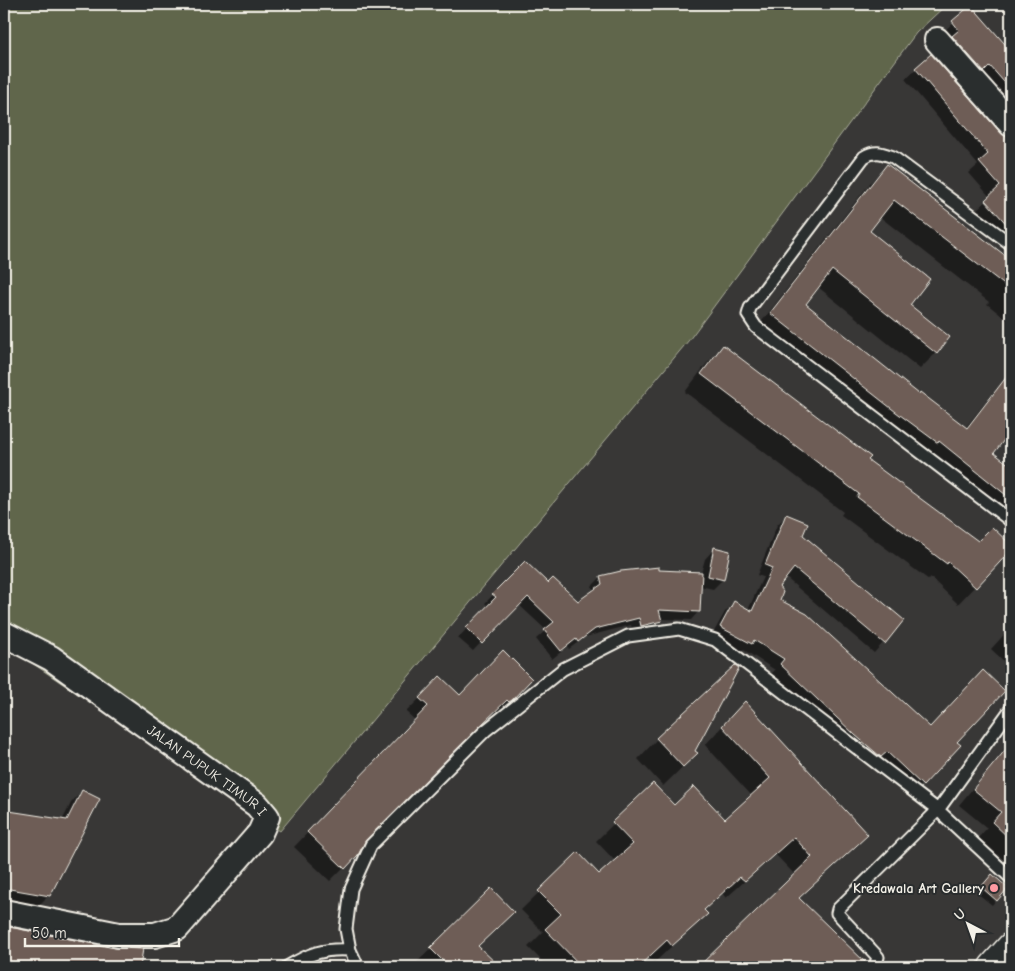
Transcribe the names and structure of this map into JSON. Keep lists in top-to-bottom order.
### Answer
{
  "streets": {
    "street": ["JALAN PUPUK TIMUR I"]
  },
  "places": ["Kredawala Art Gallery"],
  "scale_bar": "50 m",
  "north": "top left"
}
